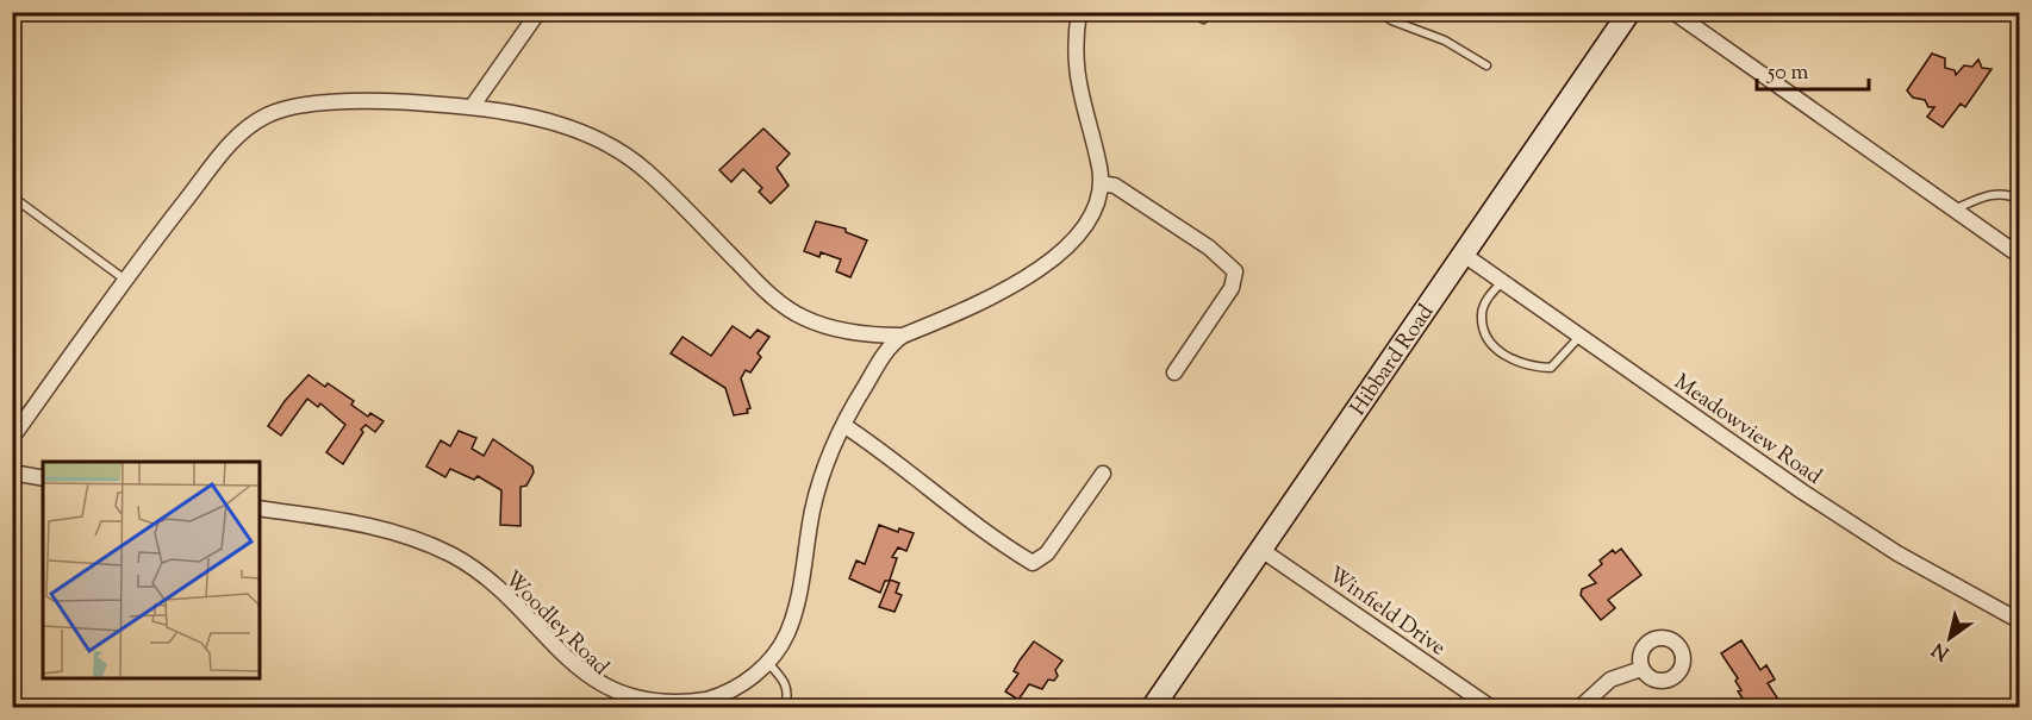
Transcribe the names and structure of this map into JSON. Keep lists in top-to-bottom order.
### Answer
{
  "streets": {
    "street": [
      "Hibbard Road",
      "Meadowview Road",
      "Winfield Drive",
      "Woodley Road"
    ]
  },
  "crossings": [
    ["Hibbard Road", "Meadowview Road"],
    ["Hibbard Road", "Winfield Drive"]
  ],
  "scale_bar": "50 m",
  "north": "bottom left"
}
